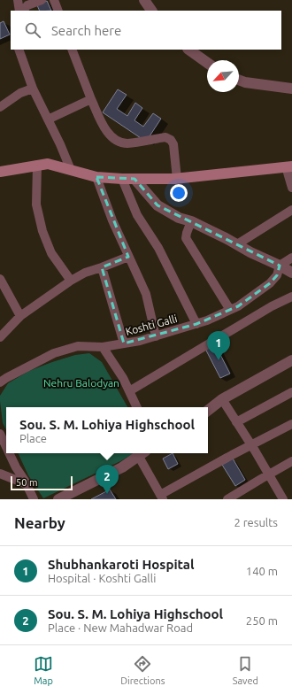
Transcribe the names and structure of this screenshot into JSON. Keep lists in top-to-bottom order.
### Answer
{
  "streets": {
    "street": ["Koshti Galli"]
  },
  "parks": ["Nehru Balodyan"],
  "scale_bar": "50 m",
  "north": "bottom left",
  "page": {
    "search": "Search here",
    "pins": ["1", "2"],
    "popup": ["Sou. S. M. Lohiya Highschool", "Place"],
    "scale": "50 m",
    "heading": ["Nearby", "2 results"],
    "list": [
      {
        "mark": "1",
        "name": "Shubhankaroti Hospital",
        "note": "Hospital · Koshti Galli",
        "value": "140 m"
      },
      {
        "mark": "2",
        "name": "Sou. S. M. Lohiya Highschool",
        "note": "Place · New Mahadwar Road",
        "value": "250 m"
      }
    ],
    "nav": ["Map", "Directions", "Saved"]
  }
}
